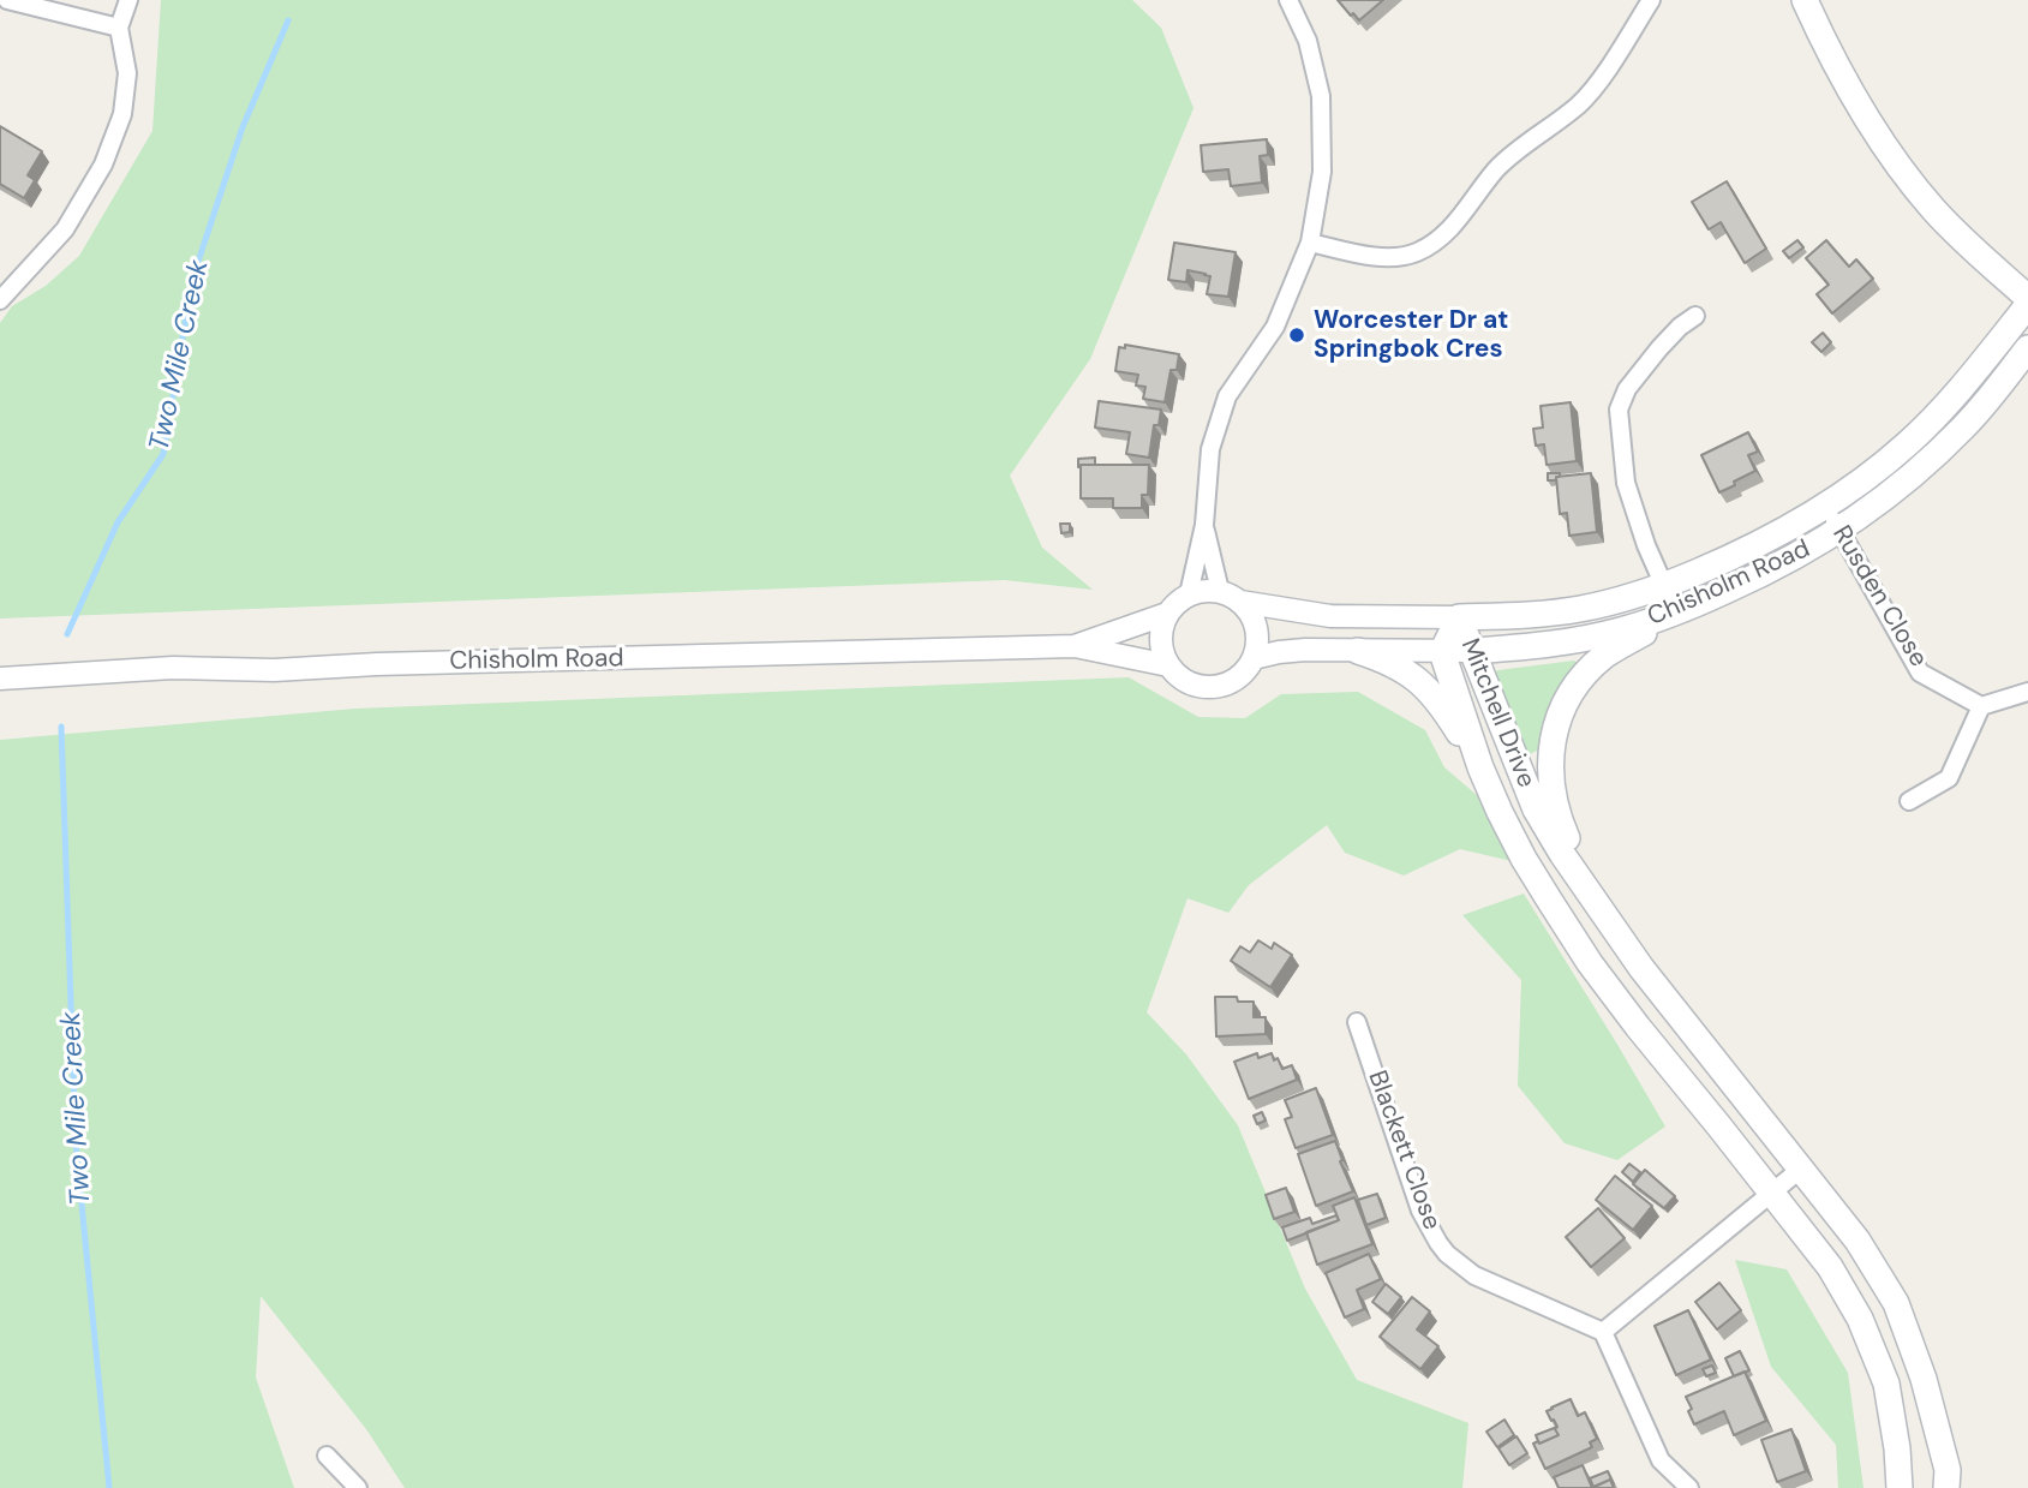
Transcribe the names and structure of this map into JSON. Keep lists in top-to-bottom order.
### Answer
{
  "streets": {
    "main road": ["Chisholm Road", "Mitchell Drive"],
    "street": ["Rusden Close", "Blackett Close"]
  },
  "crossings": [
    ["Chisholm Road", "Rusden Close"],
    ["Chisholm Road", "Mitchell Drive"]
  ],
  "water": ["Two Mile Creek"],
  "places": ["Worcester Dr at Springbok Cres"]
}
